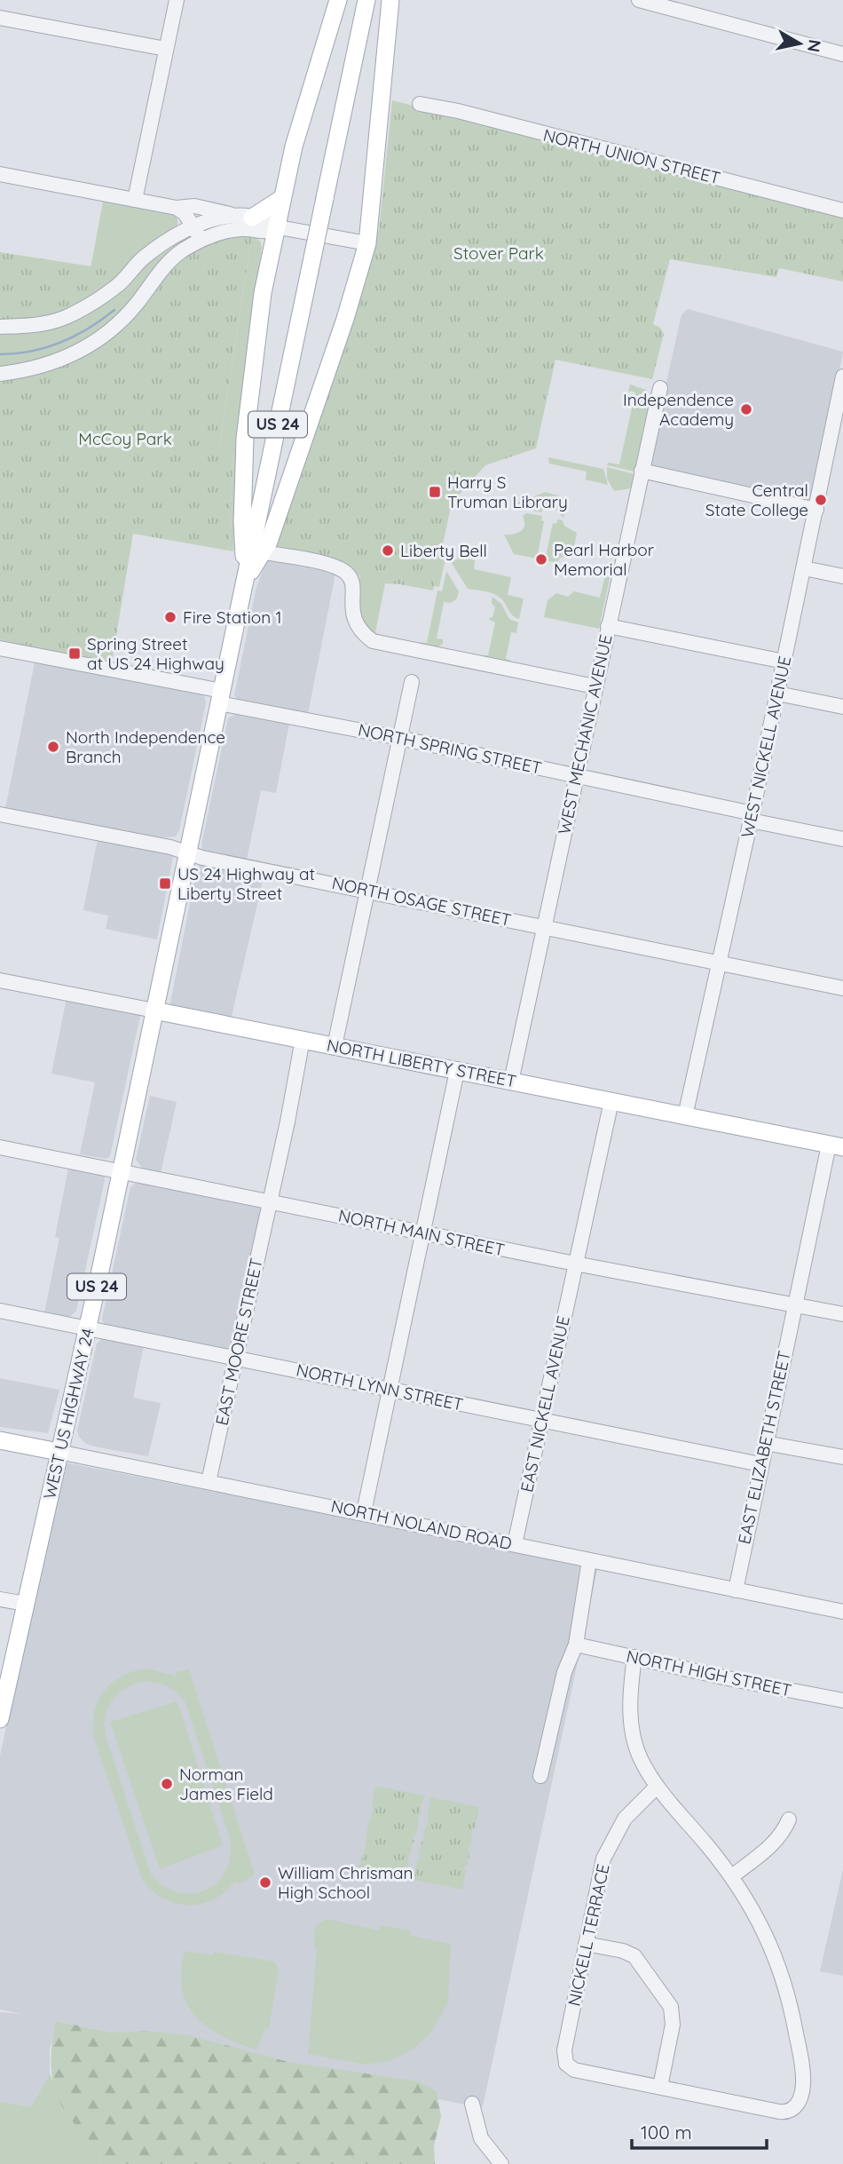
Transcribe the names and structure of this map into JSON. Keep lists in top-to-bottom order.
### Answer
{
  "streets": {
    "main road": [
      "US 24",
      "NORTH LIBERTY STREET",
      "WEST US HIGHWAY 24",
      "NORTH NOLAND ROAD"
    ],
    "street": [
      "NORTH UNION STREET",
      "WEST MECHANIC AVENUE",
      "WEST NICKELL AVENUE",
      "NORTH SPRING STREET",
      "NORTH OSAGE STREET",
      "NORTH MAIN STREET",
      "EAST MOORE STREET",
      "NORTH LYNN STREET",
      "EAST NICKELL AVENUE",
      "EAST ELIZABETH STREET",
      "NORTH HIGH STREET",
      "NICKELL TERRACE"
    ]
  },
  "crossings": [
    ["US 24", "NORTH SPRING STREET"],
    ["US 24", "NORTH OSAGE STREET"],
    ["US 24", "WEST US HIGHWAY 24"],
    ["WEST MECHANIC AVENUE", "NORTH SPRING STREET"],
    ["WEST MECHANIC AVENUE", "NORTH OSAGE STREET"],
    ["WEST MECHANIC AVENUE", "NORTH LIBERTY STREET"],
    ["WEST NICKELL AVENUE", "NORTH SPRING STREET"],
    ["WEST NICKELL AVENUE", "NORTH OSAGE STREET"],
    ["WEST NICKELL AVENUE", "NORTH LIBERTY STREET"],
    ["NORTH OSAGE STREET", "WEST US HIGHWAY 24"],
    ["NORTH LIBERTY STREET", "EAST MOORE STREET"],
    ["NORTH LIBERTY STREET", "WEST US HIGHWAY 24"],
    ["NORTH LIBERTY STREET", "EAST ELIZABETH STREET"],
    ["NORTH MAIN STREET", "EAST MOORE STREET"],
    ["NORTH MAIN STREET", "EAST NICKELL AVENUE"],
    ["NORTH MAIN STREET", "WEST US HIGHWAY 24"],
    ["NORTH MAIN STREET", "EAST ELIZABETH STREET"],
    ["EAST MOORE STREET", "NORTH LYNN STREET"],
    ["EAST MOORE STREET", "NORTH NOLAND ROAD"],
    ["NORTH LYNN STREET", "EAST NICKELL AVENUE"],
    ["NORTH LYNN STREET", "WEST US HIGHWAY 24"],
    ["NORTH LYNN STREET", "EAST ELIZABETH STREET"],
    ["EAST NICKELL AVENUE", "NORTH NOLAND ROAD"],
    ["WEST US HIGHWAY 24", "NORTH NOLAND ROAD"],
    ["EAST ELIZABETH STREET", "NORTH NOLAND ROAD"]
  ],
  "parks": ["Stover Park", "McCoy Park"],
  "places": {
    "other": [
      "Independence Academy",
      "Central State College",
      "Liberty Bell",
      "Pearl Harbor Memorial",
      "Fire Station 1",
      "North Independence Branch",
      "Norman James Field",
      "William Chrisman High School"
    ],
    "transit": ["Harry S Truman Library", "Spring Street at US 24 Highway", "US 24 Highway at Liberty Street"]
  },
  "scale_bar": "100 m",
  "north": "right"
}
